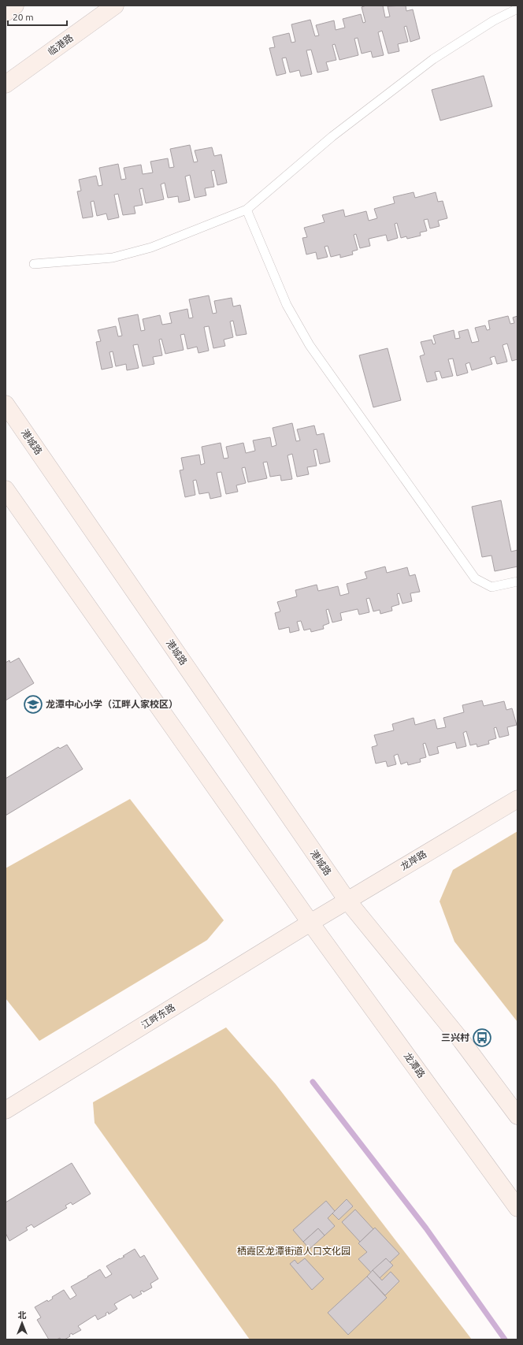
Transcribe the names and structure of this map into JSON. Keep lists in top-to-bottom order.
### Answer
{
  "streets": {
    "main road": [
      "临港路",
      "港城路",
      "龙岸路",
      "江畔东路",
      "龙潭路"
    ]
  },
  "crossings": [
    ["港城路", "龙岸路"],
    ["龙岸路", "江畔东路"],
    ["龙岸路", "龙潭路"],
    ["江畔东路", "龙潭路"]
  ],
  "parks": ["栖霞区龙潭街道人口文化园"],
  "places": {
    "school or university": ["龙潭中心小学（江畔人家校区）"],
    "bus stop": ["三兴村"]
  },
  "scale_bar": "20 m",
  "north": "top"
}
